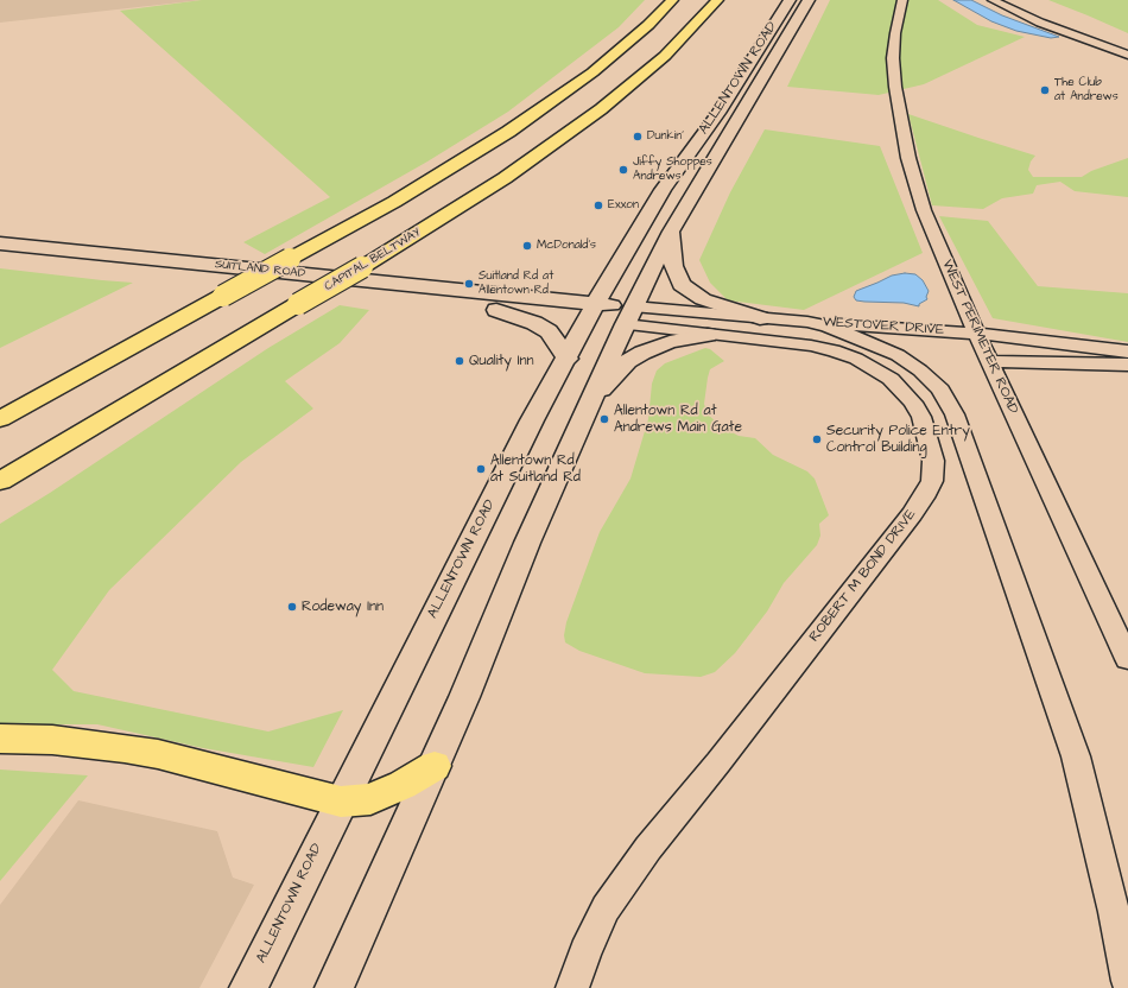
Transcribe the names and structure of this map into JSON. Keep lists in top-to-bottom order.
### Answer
{
  "streets": {
    "highway": ["CAPITAL BELTWAY"],
    "main road": ["ALLENTOWN ROAD", "SUITLAND ROAD"],
    "street": ["WESTOVER DRIVE", "WEST PERIMETER ROAD", "ROBERT M BOND DRIVE"]
  },
  "crossings": [
    ["ALLENTOWN ROAD", "SUITLAND ROAD"],
    ["ALLENTOWN ROAD", "ROBERT M BOND DRIVE"],
    ["SUITLAND ROAD", "ROBERT M BOND DRIVE"],
    ["WESTOVER DRIVE", "WEST PERIMETER ROAD"]
  ],
  "places": [
    "The Club at Andrews",
    "Dunkin'",
    "Jiffy Shoppes Andrews",
    "Exxon",
    "McDonald's",
    "Suitland Rd at Allentown Rd",
    "Quality Inn",
    "Allentown Rd at Andrews Main Gate",
    "Security Police Entry Control Building",
    "Allentown Rd at Suitland Rd",
    "Rodeway Inn"
  ]
}
